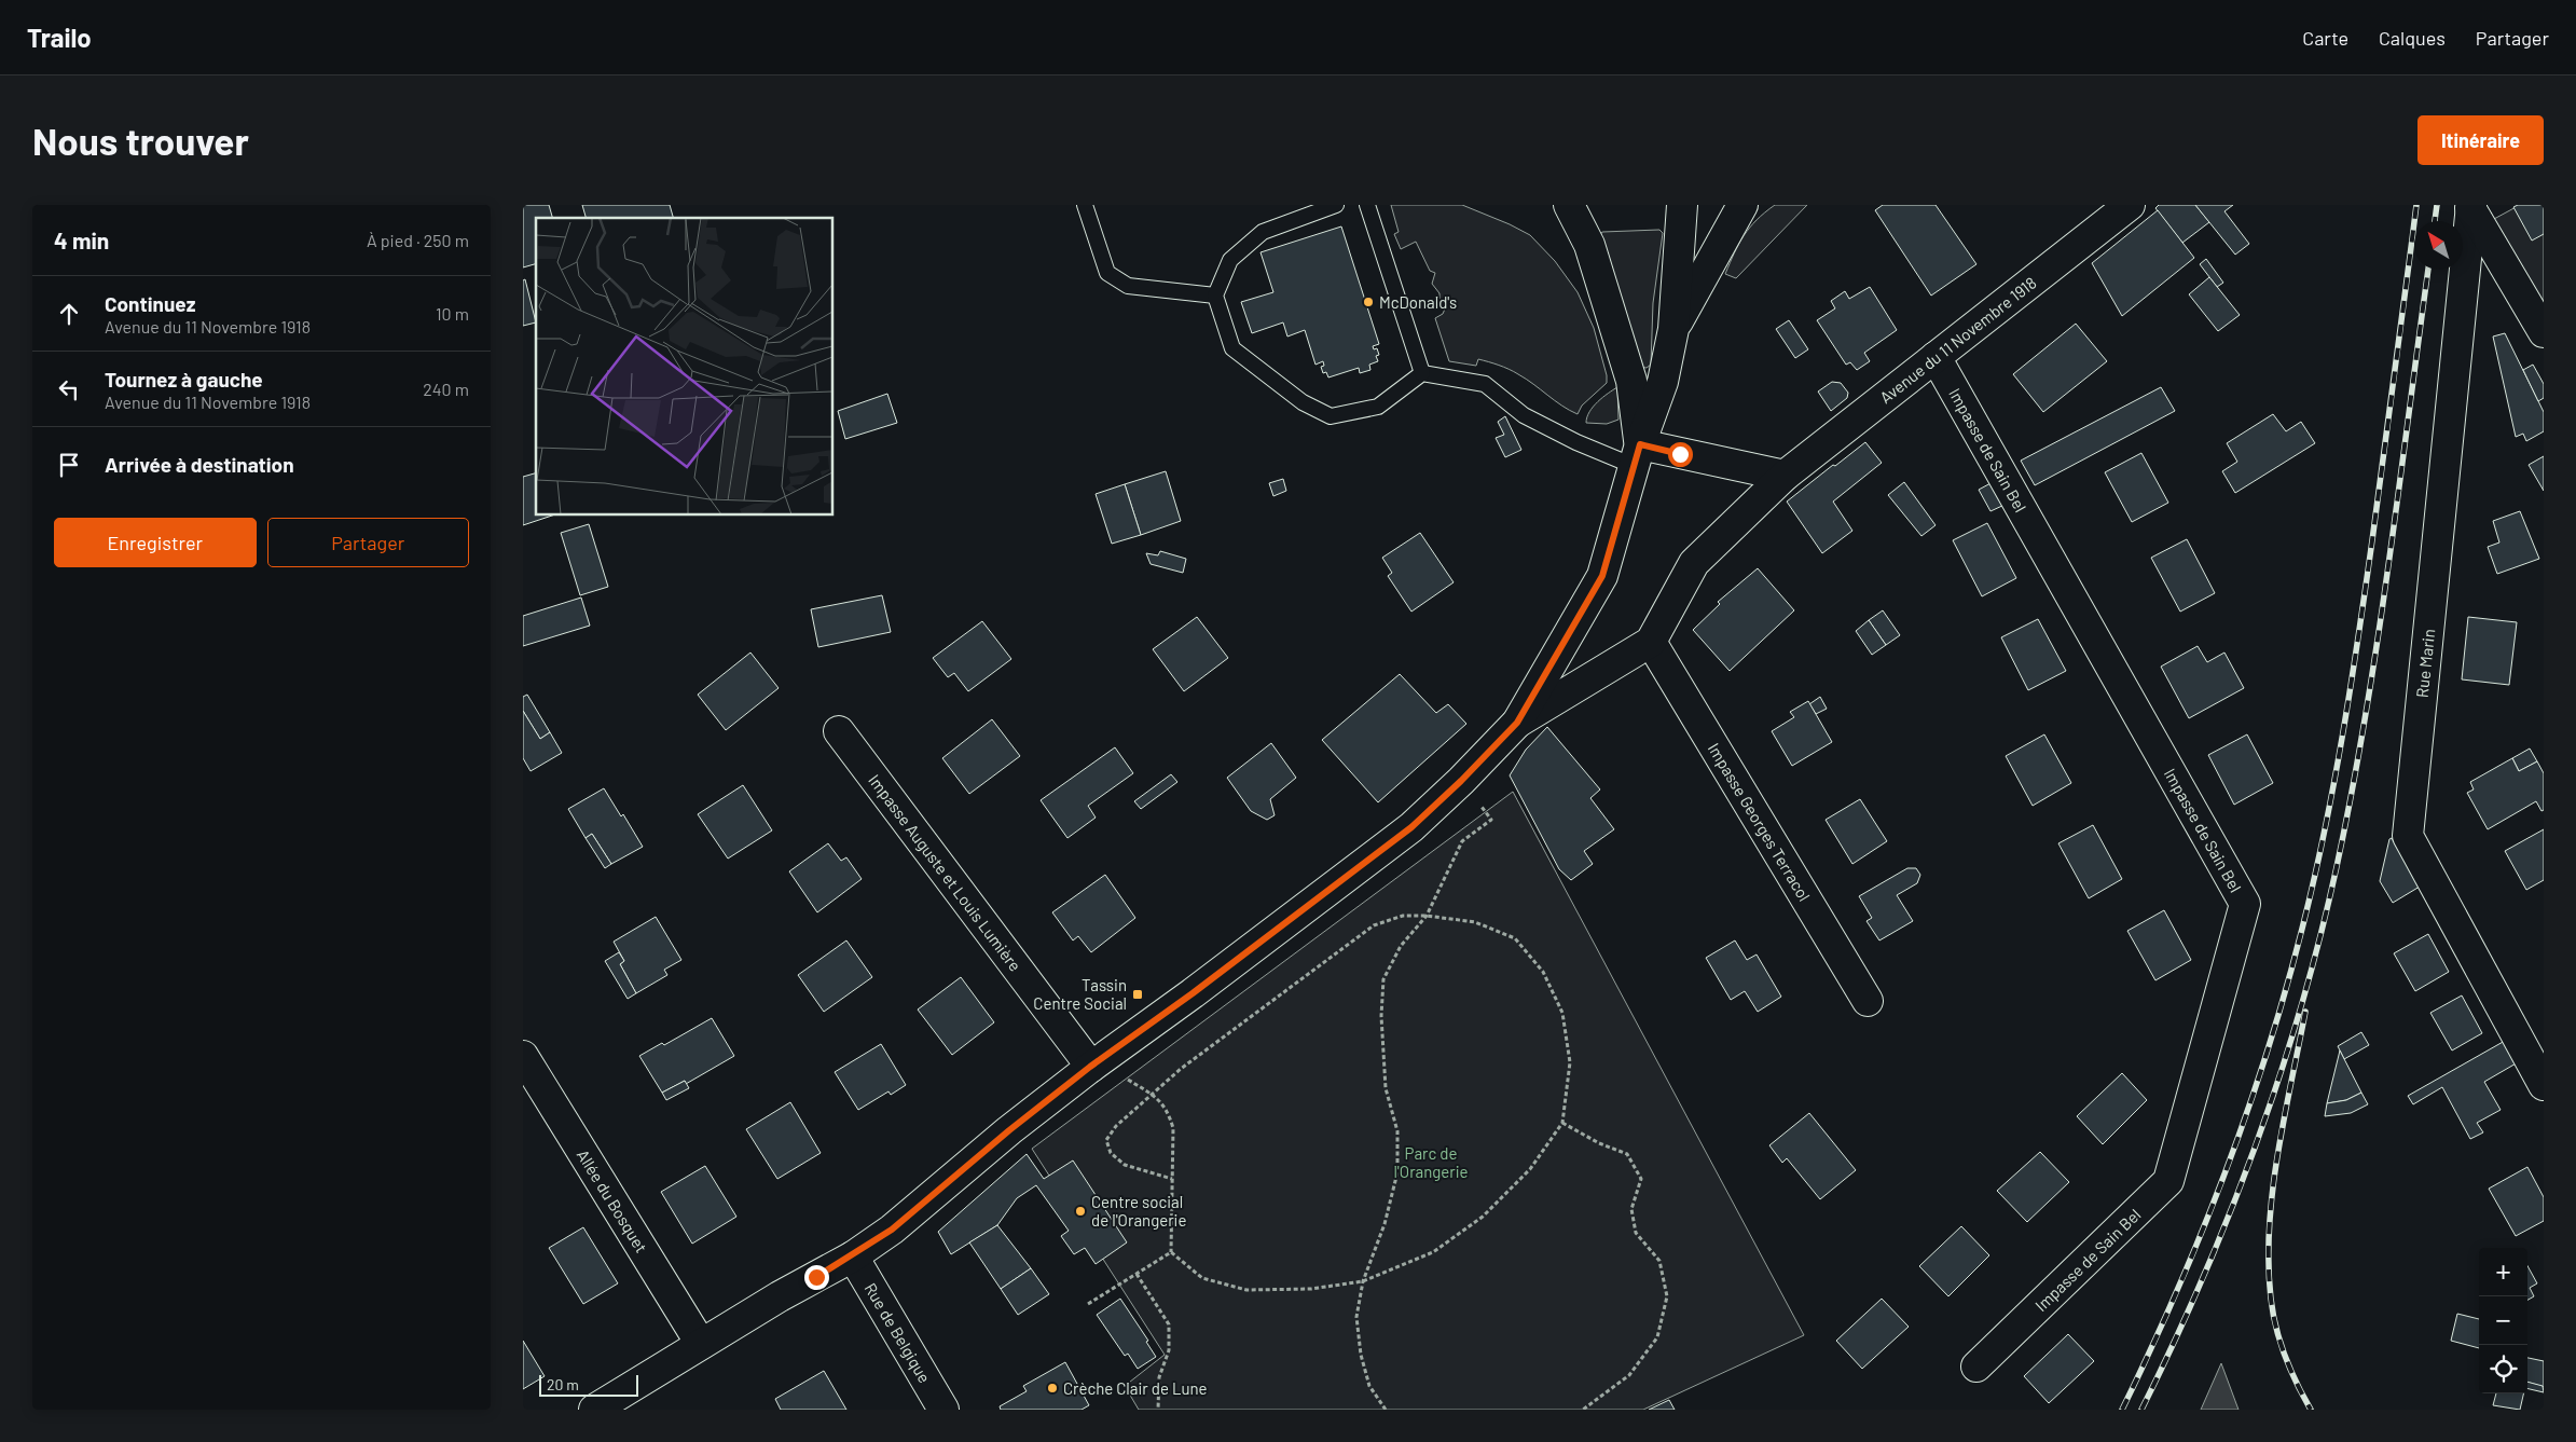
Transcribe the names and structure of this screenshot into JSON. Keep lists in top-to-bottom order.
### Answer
{
  "streets": {
    "street": [
      "Avenue du 11 Novembre 1918",
      "Impasse de Sain Bel",
      "Rue Marin",
      "Impasse Georges Terracol",
      "Impasse Auguste et Louis Lumière",
      "Allée du Bosquet",
      "Rue de Belgique"
    ]
  },
  "crossings": [
    ["Avenue du 11 Novembre 1918", "Impasse de Sain Bel"],
    ["Avenue du 11 Novembre 1918", "Impasse Georges Terracol"]
  ],
  "parks": ["Parc de l'Orangerie"],
  "places": {
    "other": ["McDonald's", "Centre social de l'Orangerie", "Crèche Clair de Lune"],
    "transit": ["Tassin Centre Social"]
  },
  "scale_bar": "20 m",
  "north": "top left",
  "page": {
    "header": "Trailo",
    "nav": ["Carte", "Calques", "Partager"],
    "buttons": [
      "Itinéraire",
      ["Enregistrer", "Partager"]
    ],
    "title": "Nous trouver",
    "heading": ["4 min", "À pied · 250 m"],
    "list": [
      ["Continuez", "Avenue du 11 Novembre 1918", "10 m"],
      ["Tournez à gauche", "Avenue du 11 Novembre 1918", "240 m"],
      "Arrivée à destination"
    ],
    "map_buttons": ["+", "−"],
    "scale": "20 m"
  }
}
